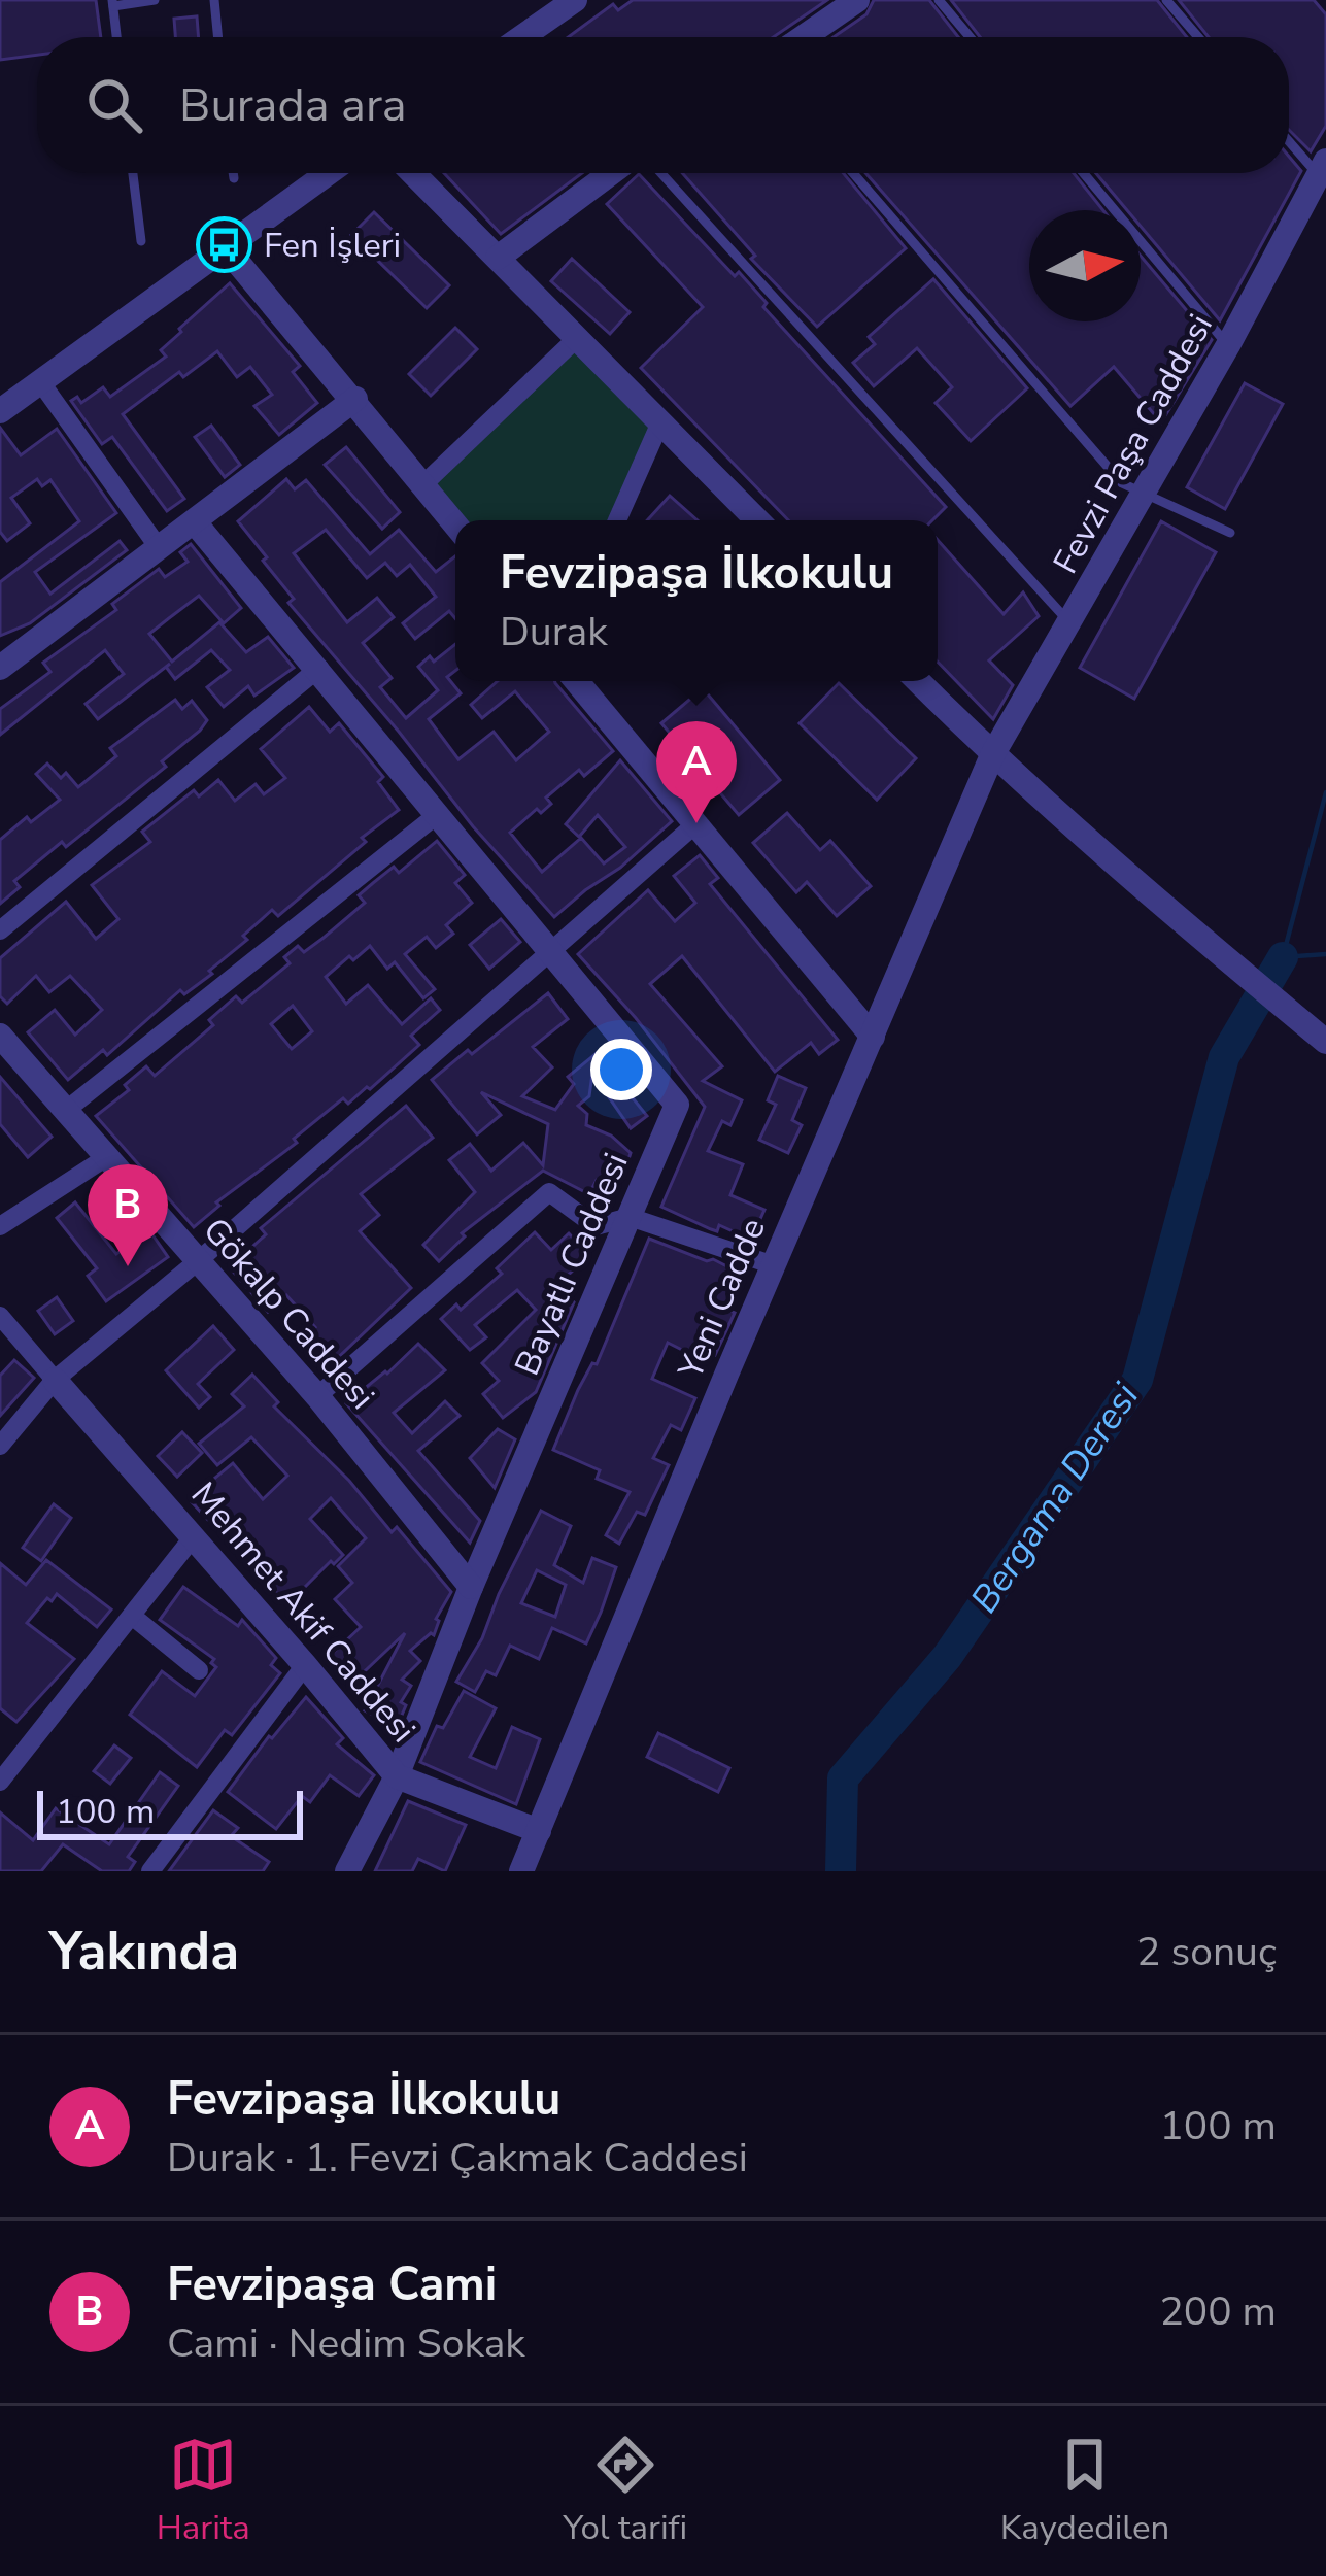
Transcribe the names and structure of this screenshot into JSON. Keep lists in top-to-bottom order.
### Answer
{
  "streets": {
    "street": [
      "Fevzi Paşa Caddesi",
      "Bayatlı Caddesi",
      "Yeni Cadde",
      "Gökalp Caddesi",
      "Mehmet Akif Caddesi"
    ]
  },
  "crossings": [
    ["Fevzi Paşa Caddesi", "Yeni Cadde"],
    ["Bayatlı Caddesi", "Gökalp Caddesi"],
    ["Bayatlı Caddesi", "Mehmet Akif Caddesi"],
    ["Yeni Cadde", "Mehmet Akif Caddesi"]
  ],
  "water": ["Bergama Deresi"],
  "places": {
    "bus stop": ["Fen İşleri"]
  },
  "scale_bar": "100 m",
  "north": "right",
  "page": {
    "search": "Burada ara",
    "popup": ["Fevzipaşa İlkokulu", "Durak"],
    "pins": ["A", "B"],
    "scale": "100 m",
    "heading": ["Yakında", "2 sonuç"],
    "list": [
      {
        "mark": "A",
        "name": "Fevzipaşa İlkokulu",
        "note": "Durak · 1. Fevzi Çakmak Caddesi",
        "value": "100 m"
      },
      {
        "mark": "B",
        "name": "Fevzipaşa Cami",
        "note": "Cami · Nedim Sokak",
        "value": "200 m"
      }
    ],
    "nav": ["Harita", "Yol tarifi", "Kaydedilen"]
  }
}
